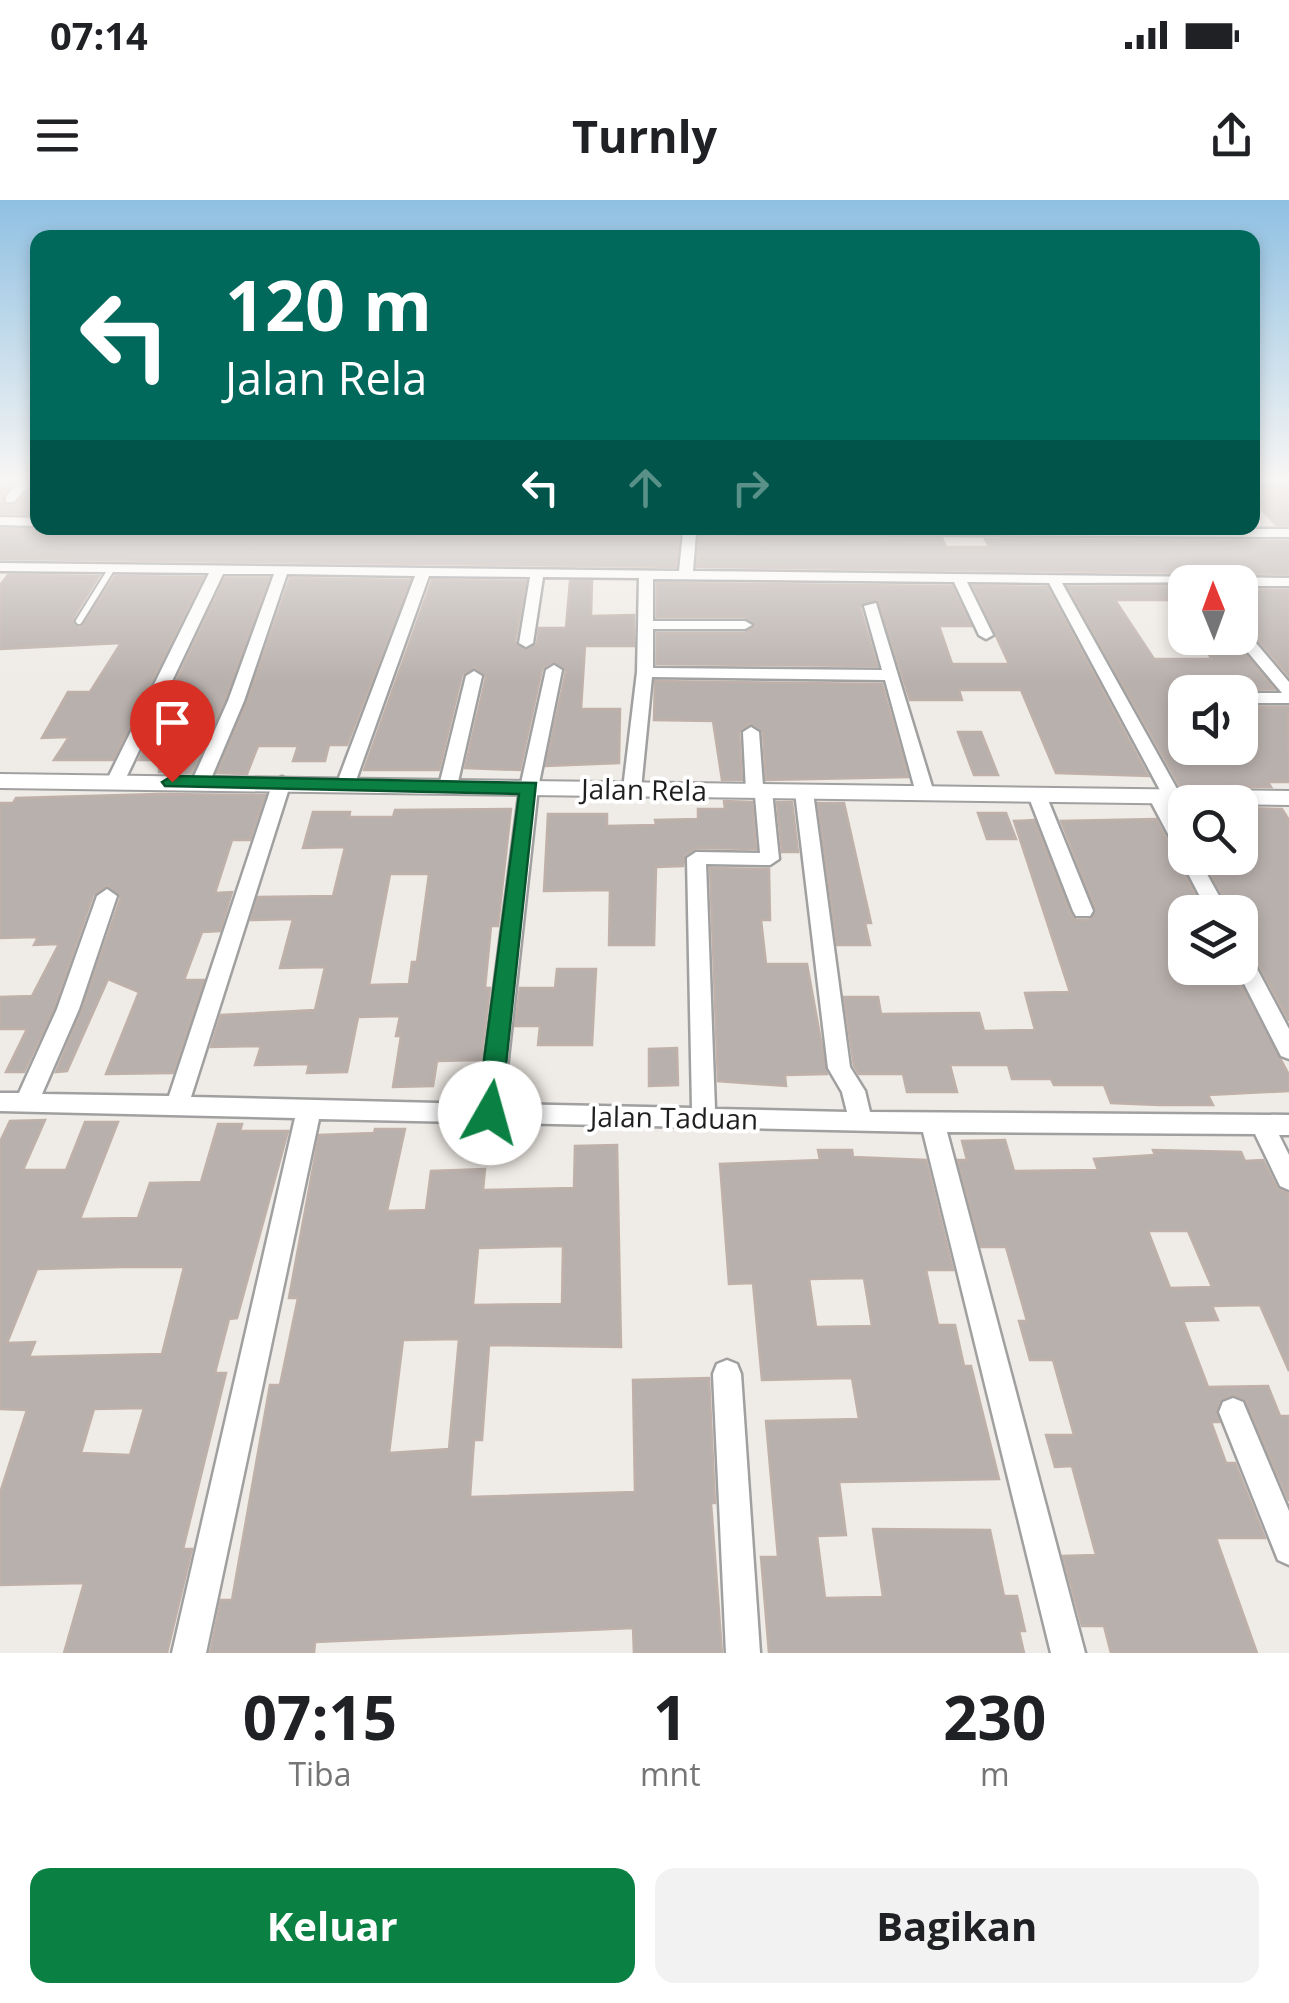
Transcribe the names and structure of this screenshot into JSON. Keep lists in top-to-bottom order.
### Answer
{
  "streets": {
    "street": ["Jalan Rela", "Jalan Taduan"]
  },
  "north": "top",
  "page": {
    "status": "07:14",
    "header": "Turnly",
    "turn": ["120 m", "Jalan Rela"],
    "eta": [
      "07:15",
      "Tiba",
      "1",
      "mnt",
      "230",
      "m"
    ],
    "buttons": ["Keluar", "Bagikan"]
  }
}
